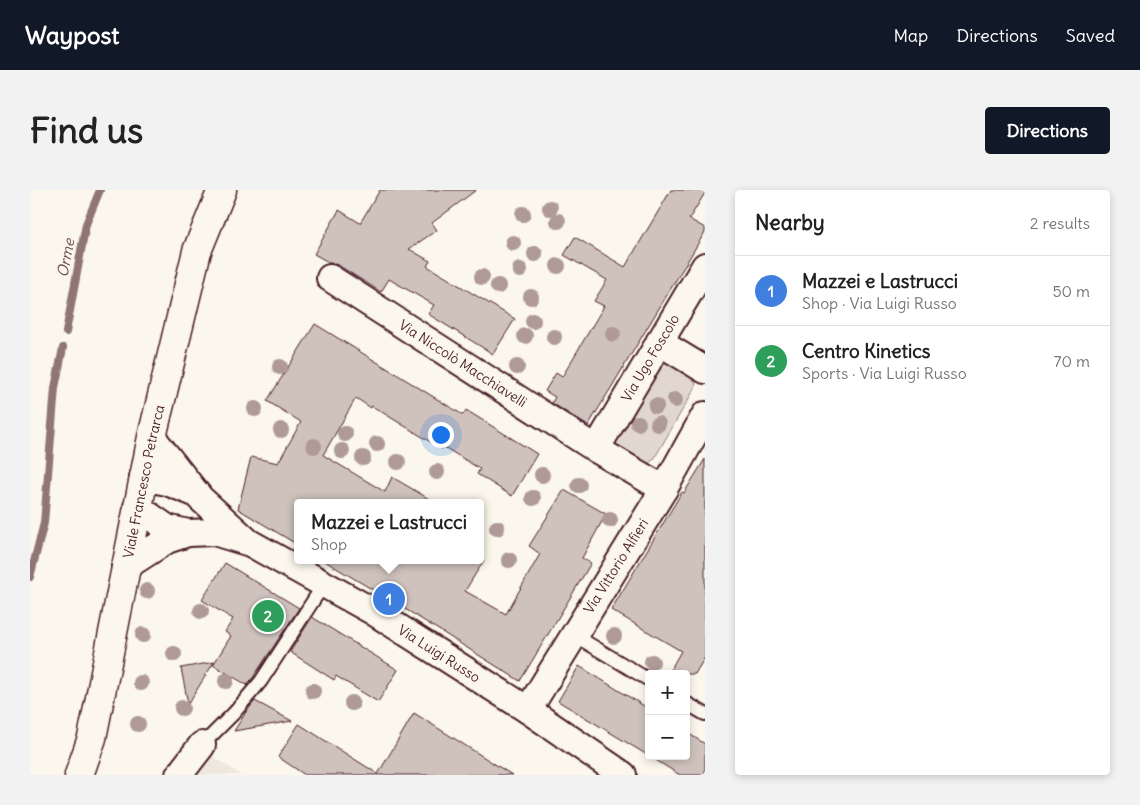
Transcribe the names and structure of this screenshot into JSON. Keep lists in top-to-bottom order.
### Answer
{
  "streets": {
    "main road": ["Viale Francesco Petrarca"],
    "street": [
      "Via Ugo Foscolo",
      "Via Niccolò Macchiavelli",
      "Via Vittorio Alfieri",
      "Via Luigi Russo"
    ]
  },
  "crossings": [
    ["Via Ugo Foscolo", "Via Niccolò Macchiavelli"],
    ["Viale Francesco Petrarca", "Via Luigi Russo"],
    ["Via Vittorio Alfieri", "Via Luigi Russo"]
  ],
  "water": ["Orme"],
  "page": {
    "header": "Waypost",
    "nav": ["Map", "Directions", "Saved"],
    "buttons": "Directions",
    "title": "Find us",
    "heading": ["Nearby", "2 results"],
    "list": [
      {
        "mark": "1",
        "name": "Mazzei e Lastrucci",
        "note": "Shop · Via Luigi Russo",
        "value": "50 m"
      },
      {
        "mark": "2",
        "name": "Centro Kinetics",
        "note": "Sports · Via Luigi Russo",
        "value": "70 m"
      }
    ],
    "popup": ["Mazzei e Lastrucci", "Shop"],
    "pins": ["1", "2"],
    "map_buttons": ["+", "−"]
  }
}
